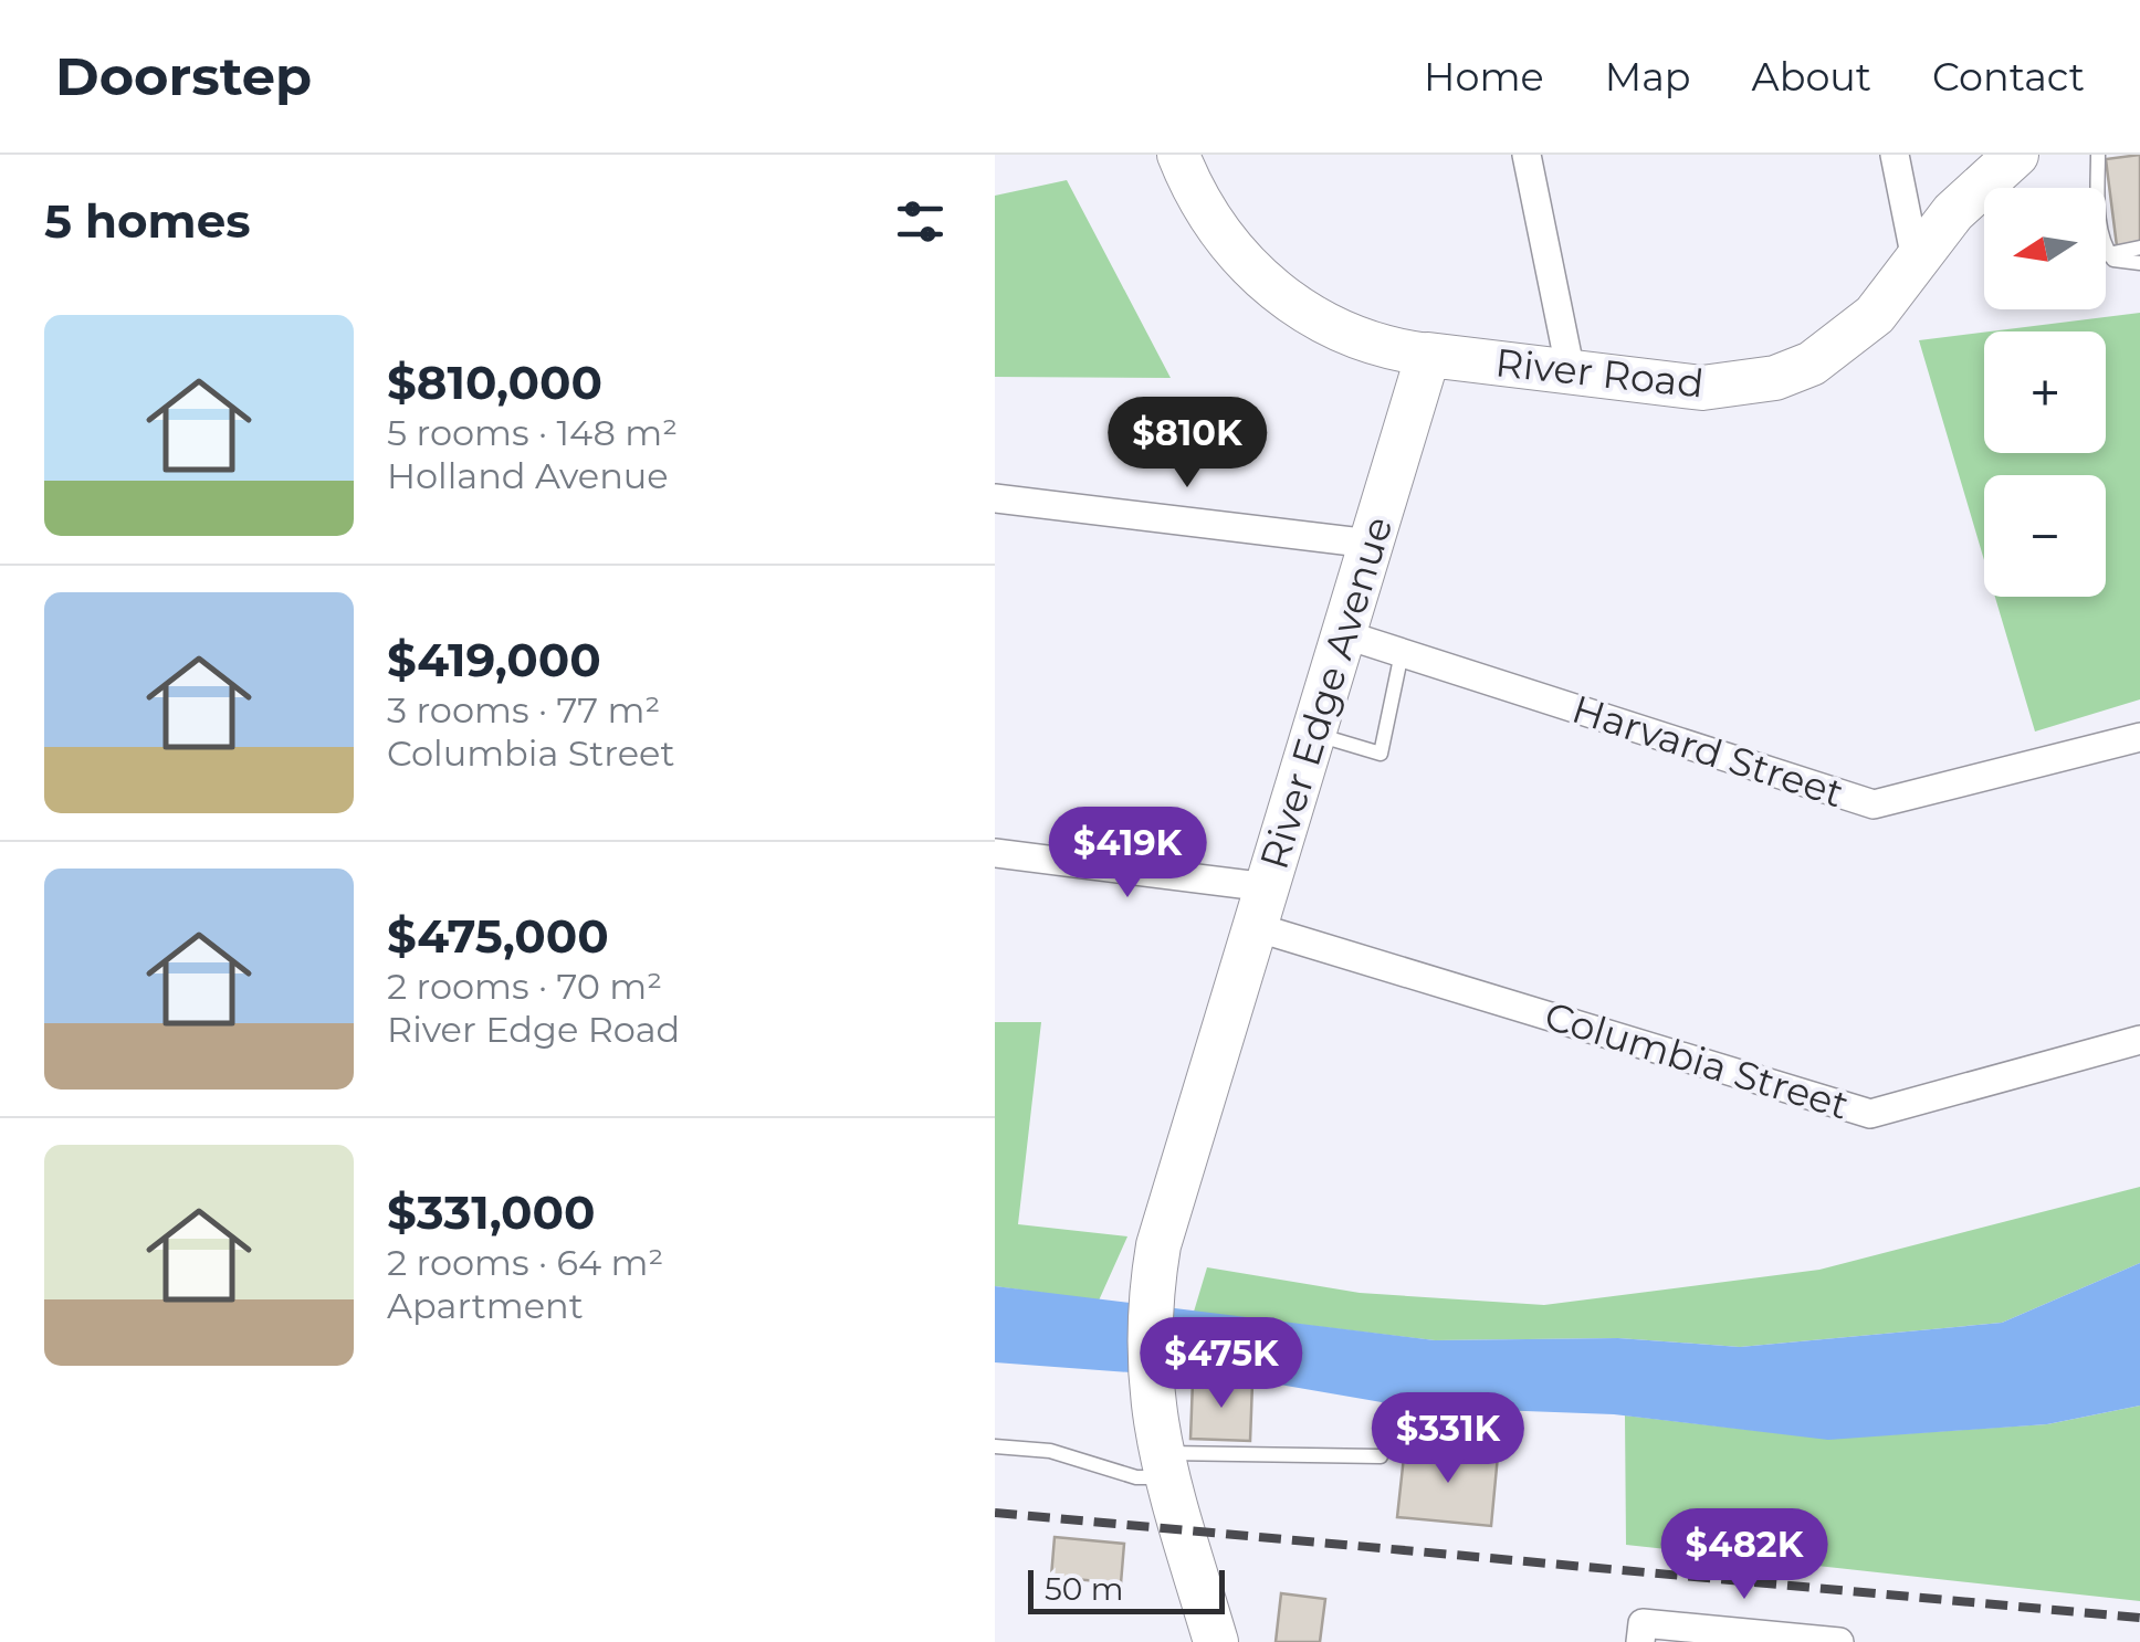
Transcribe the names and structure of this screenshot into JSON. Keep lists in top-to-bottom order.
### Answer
{
  "streets": {
    "main road": ["River Road", "River Edge Avenue"],
    "street": ["Harvard Street", "Columbia Street"]
  },
  "crossings": [
    ["River Road", "River Edge Avenue"],
    ["River Edge Avenue", "Harvard Street"],
    ["River Edge Avenue", "Columbia Street"]
  ],
  "scale_bar": "50 m",
  "north": "left",
  "page": {
    "header": "Doorstep",
    "nav": [
      "Home",
      "Map",
      "About",
      "Contact"
    ],
    "heading": "5 homes",
    "map_buttons": ["+", "−"],
    "list": [
      {
        "name": "$810,000",
        "note": "5 rooms · 148 m² · Holland Avenue"
      },
      {
        "name": "$419,000",
        "note": "3 rooms · 77 m² · Columbia Street"
      },
      {
        "name": "$475,000",
        "note": "2 rooms · 70 m² · River Edge Road"
      },
      {
        "name": "$331,000",
        "note": "2 rooms · 64 m² · Apartment"
      }
    ],
    "price": [
      "$810K",
      "$419K",
      "$475K",
      "$331K",
      "$482K"
    ],
    "scale": "50 m"
  }
}
